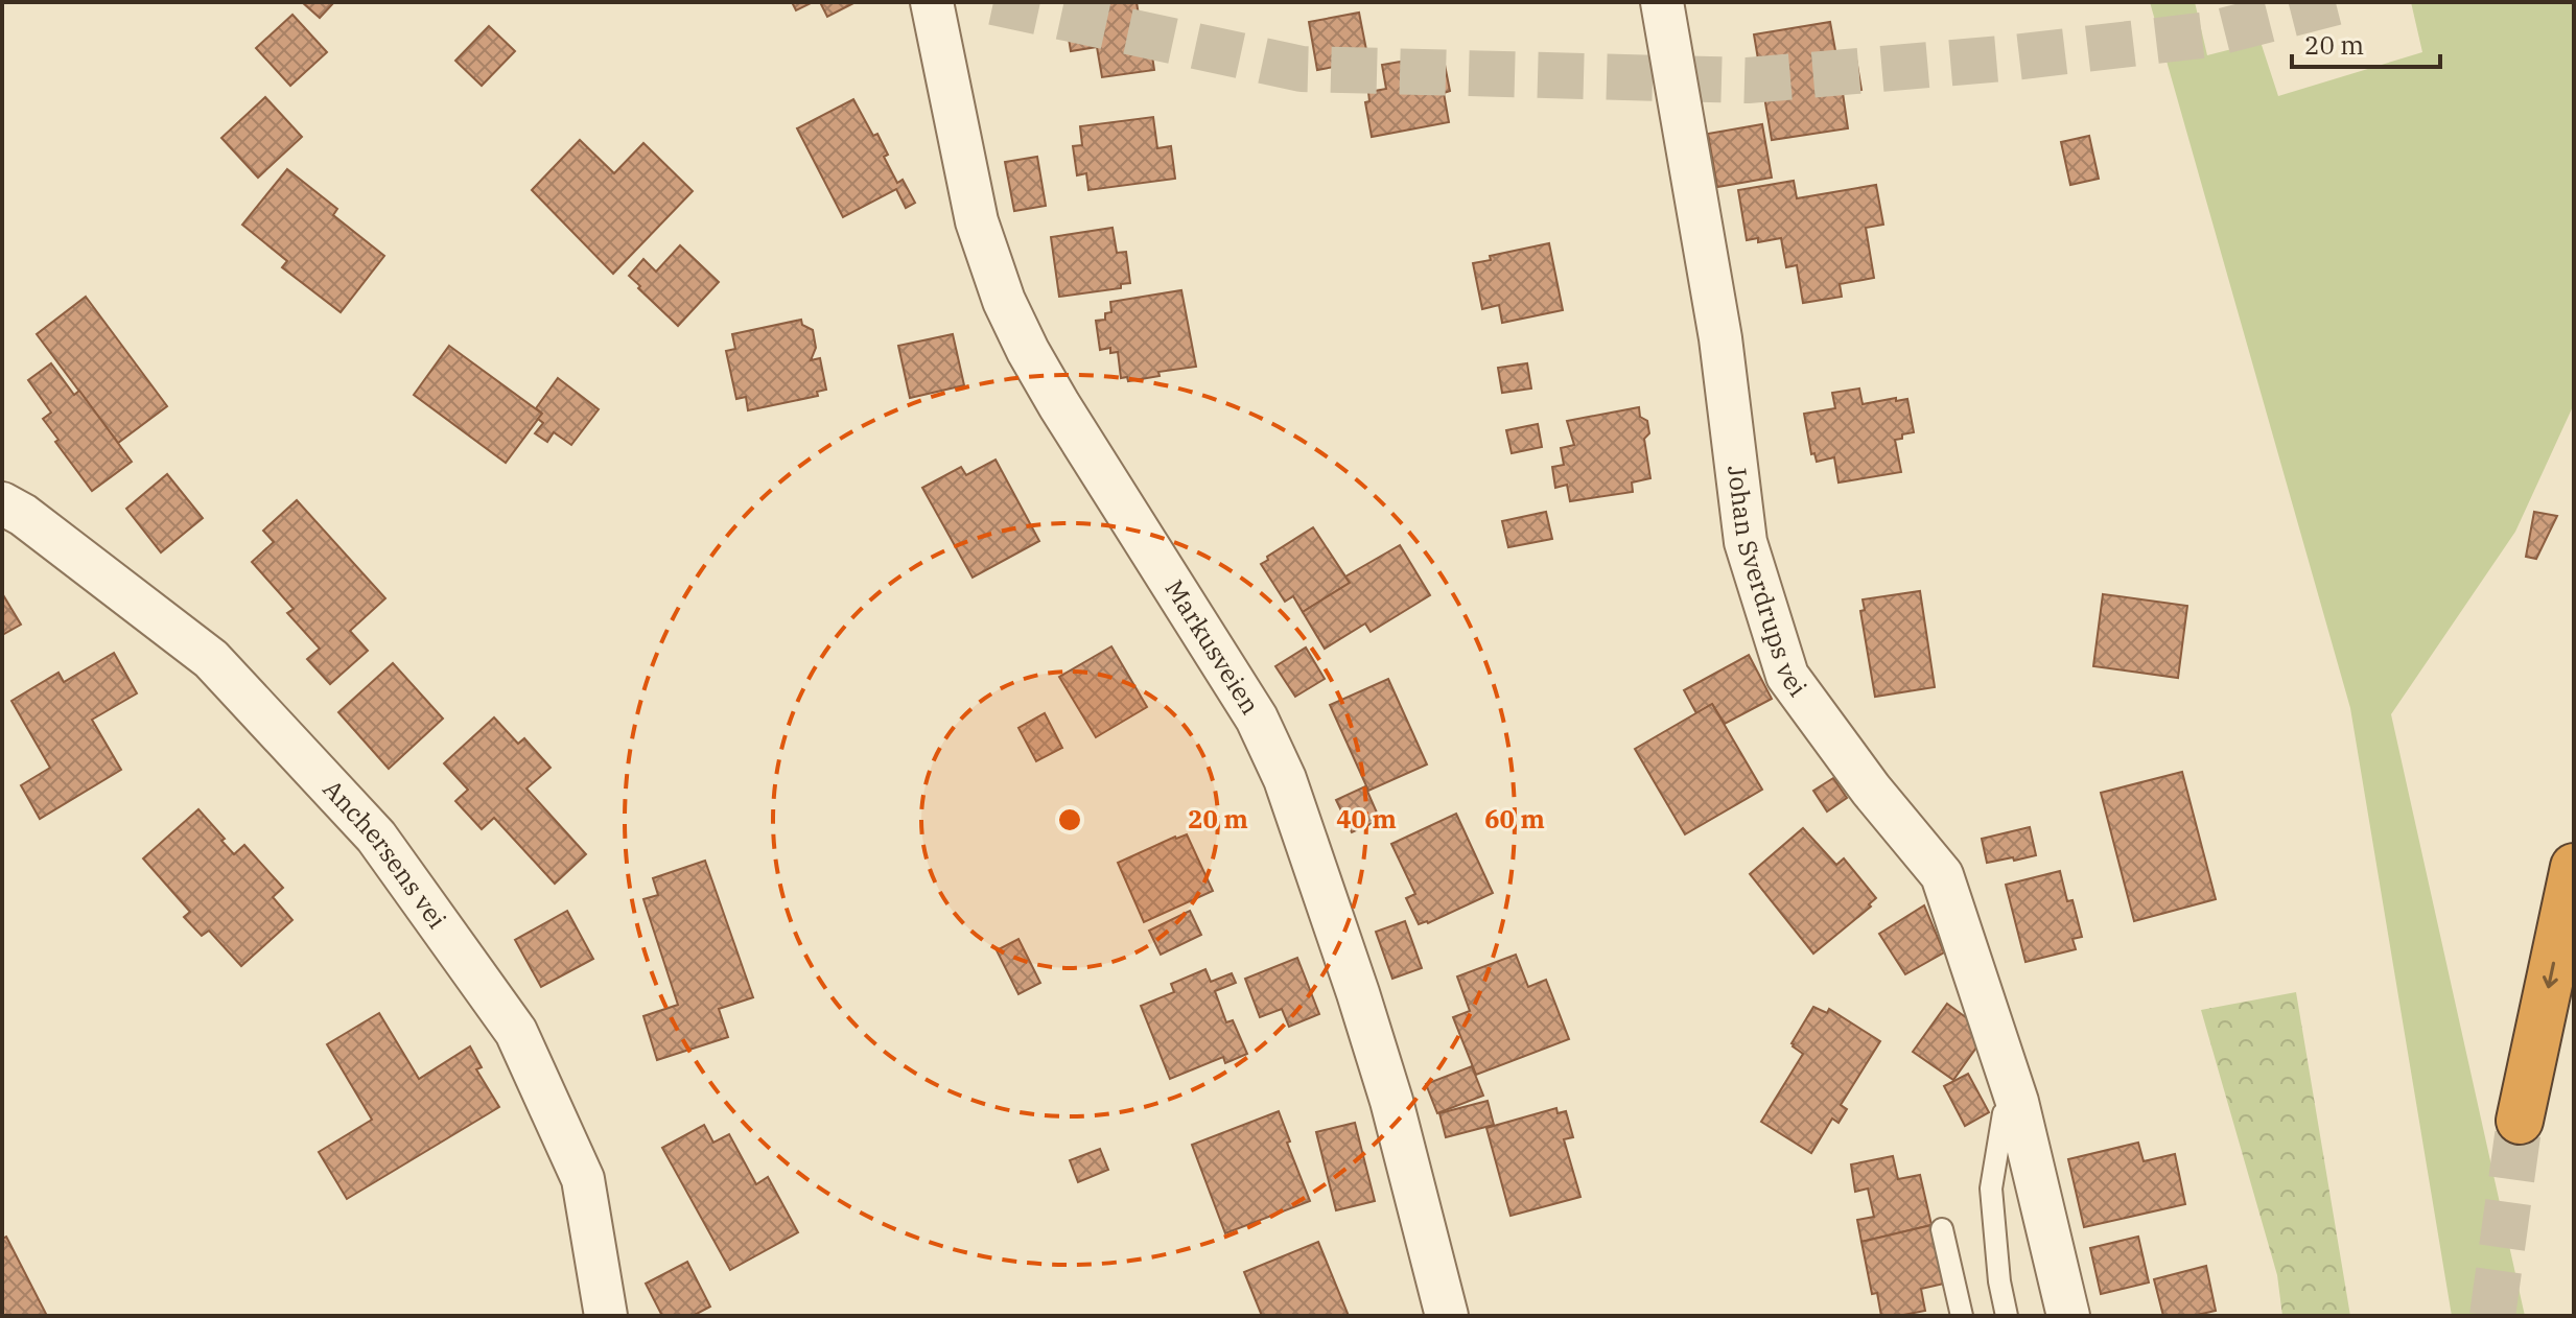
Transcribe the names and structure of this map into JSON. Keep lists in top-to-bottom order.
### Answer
{
  "streets": {
    "street": ["Johan Sverdrups vei", "Markusveien", "Anchersens vei"]
  },
  "scale_bar": "20 m",
  "rings": ["20 m", "40 m", "60 m"]
}
